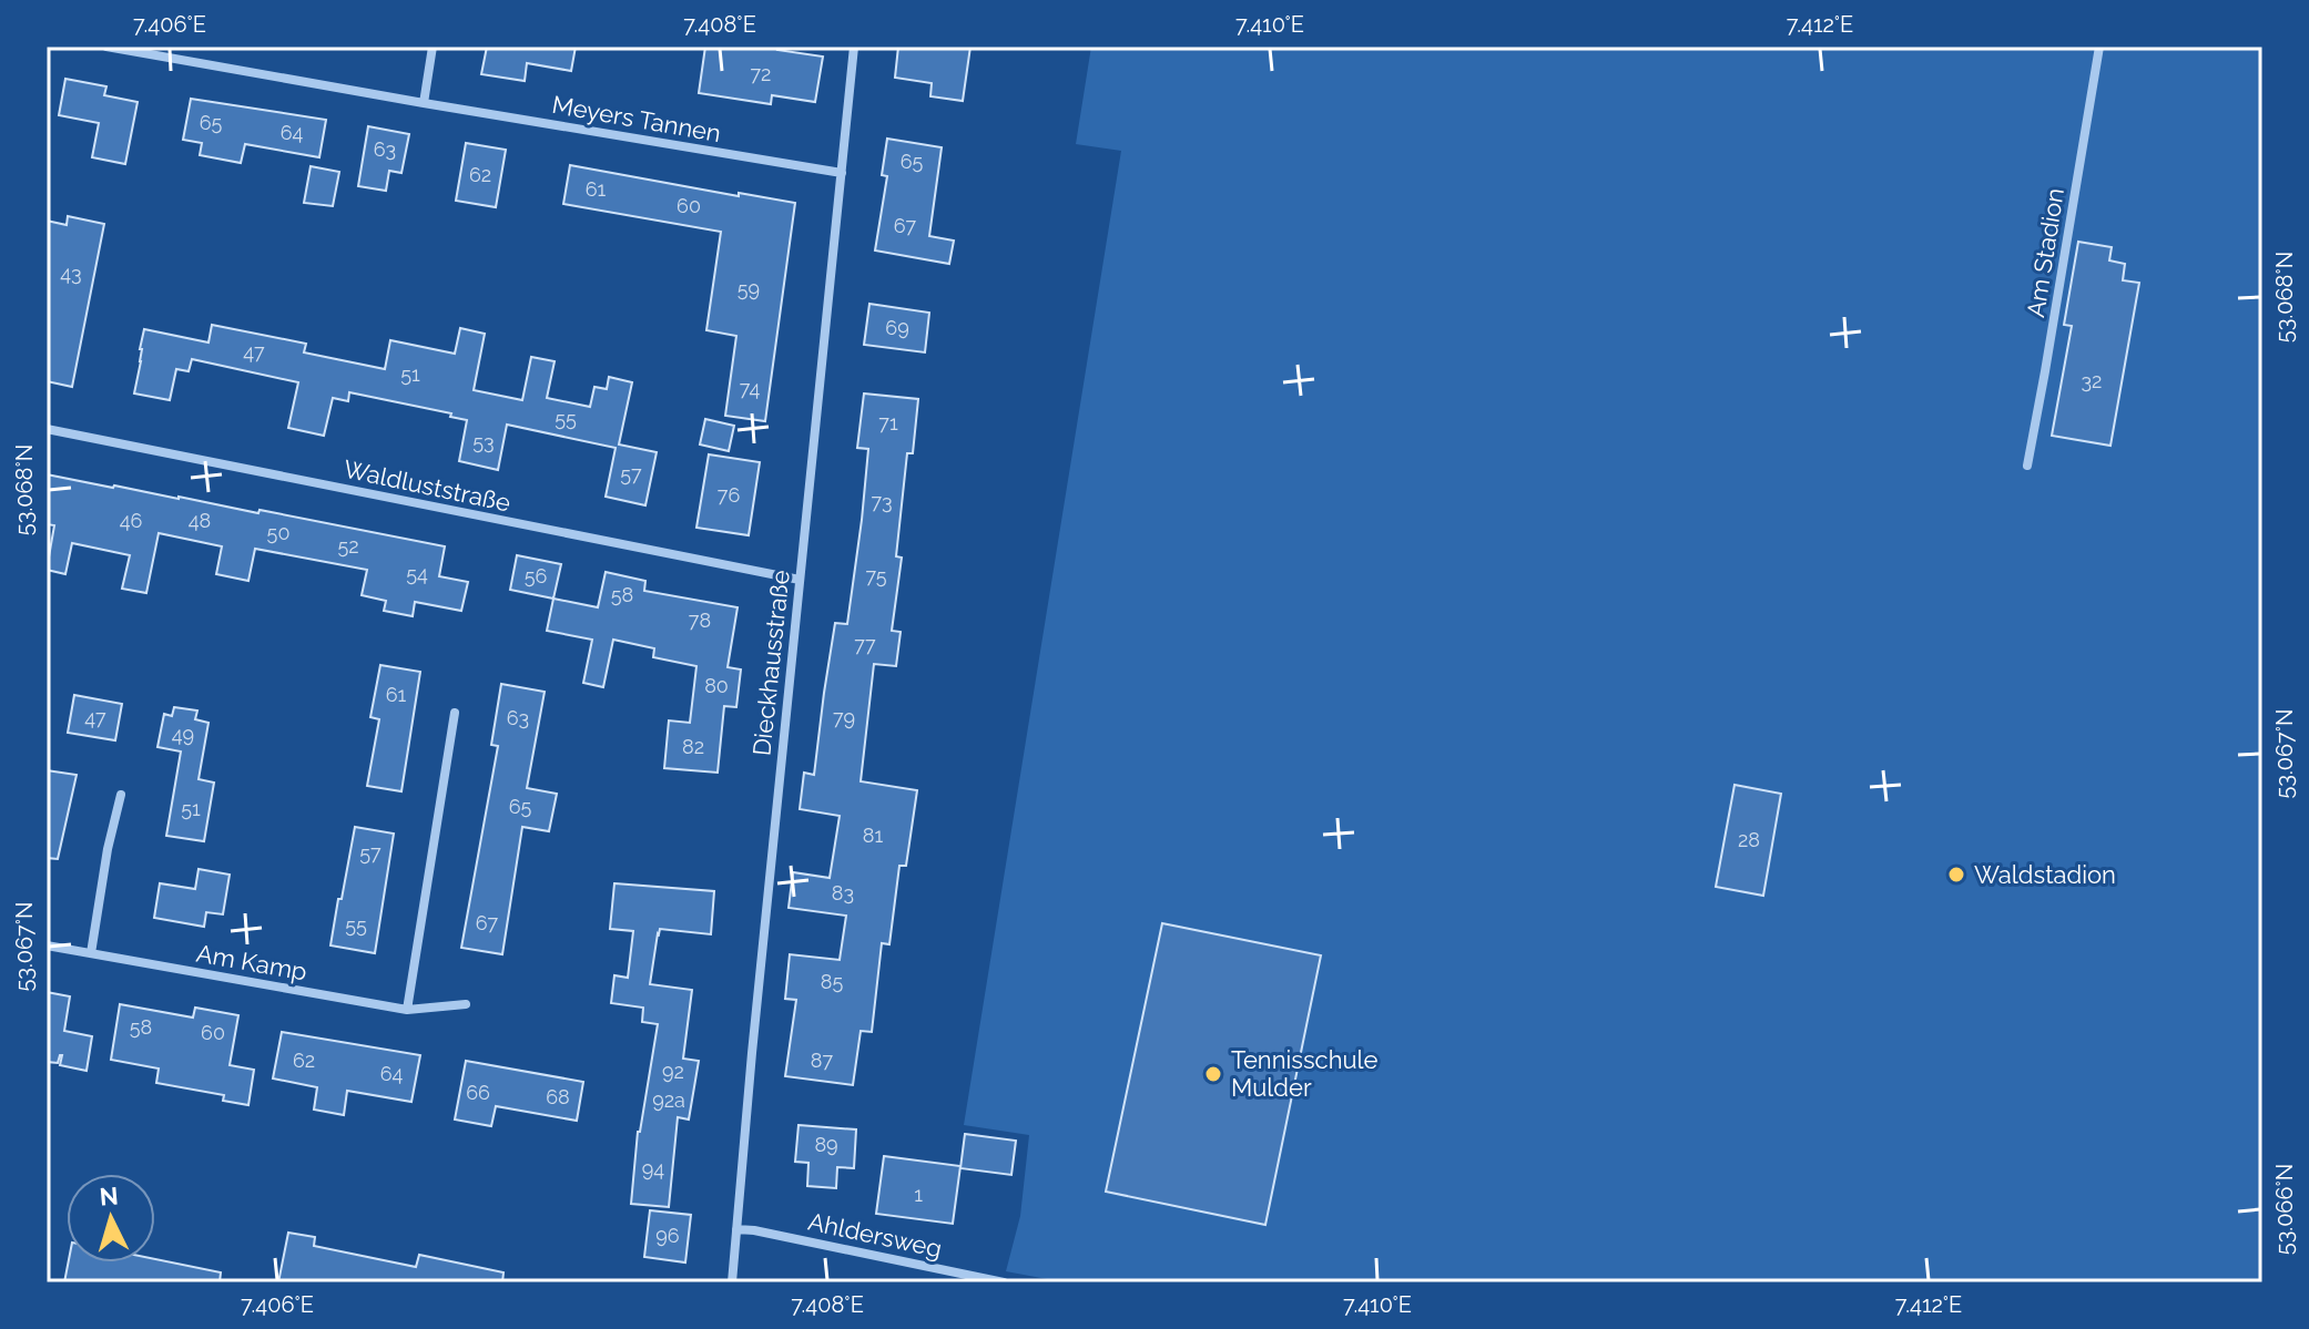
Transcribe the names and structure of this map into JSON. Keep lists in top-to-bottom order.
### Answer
{
  "streets": {
    "street": [
      "Meyers Tannen",
      "Am Stadion",
      "Waldluststraße",
      "Dieckhausstraße",
      "Am Kamp",
      "Ahldersweg"
    ]
  },
  "crossings": [
    ["Meyers Tannen", "Dieckhausstraße"],
    ["Waldluststraße", "Dieckhausstraße"],
    ["Dieckhausstraße", "Ahldersweg"]
  ],
  "places": ["Waldstadion", "Tennisschule Mulder"],
  "house_numbers": [
    "72",
    "65",
    "64",
    "63",
    "65",
    "62",
    "61",
    "60",
    "67",
    "43",
    "59",
    "69",
    "47",
    "51",
    "32",
    "74",
    "55",
    "71",
    "53",
    "57",
    "76",
    "73",
    "46",
    "48",
    "50",
    "52",
    "54",
    "56",
    "75",
    "58",
    "78",
    "77",
    "80",
    "61",
    "47",
    "63",
    "79",
    "49",
    "82",
    "65",
    "51",
    "81",
    "28",
    "57",
    "83",
    "67",
    "55",
    "85",
    "58",
    "60",
    "62",
    "87",
    "92",
    "64",
    "66",
    "68",
    "92a",
    "89",
    "94",
    "1",
    "96"
  ],
  "north": "top",
  "coordinates": [
    "7.406°E",
    "7.408°E",
    "7.410°E",
    "7.412°E",
    "53.068°N",
    "53.067°N",
    "53.066°N"
  ]
}
